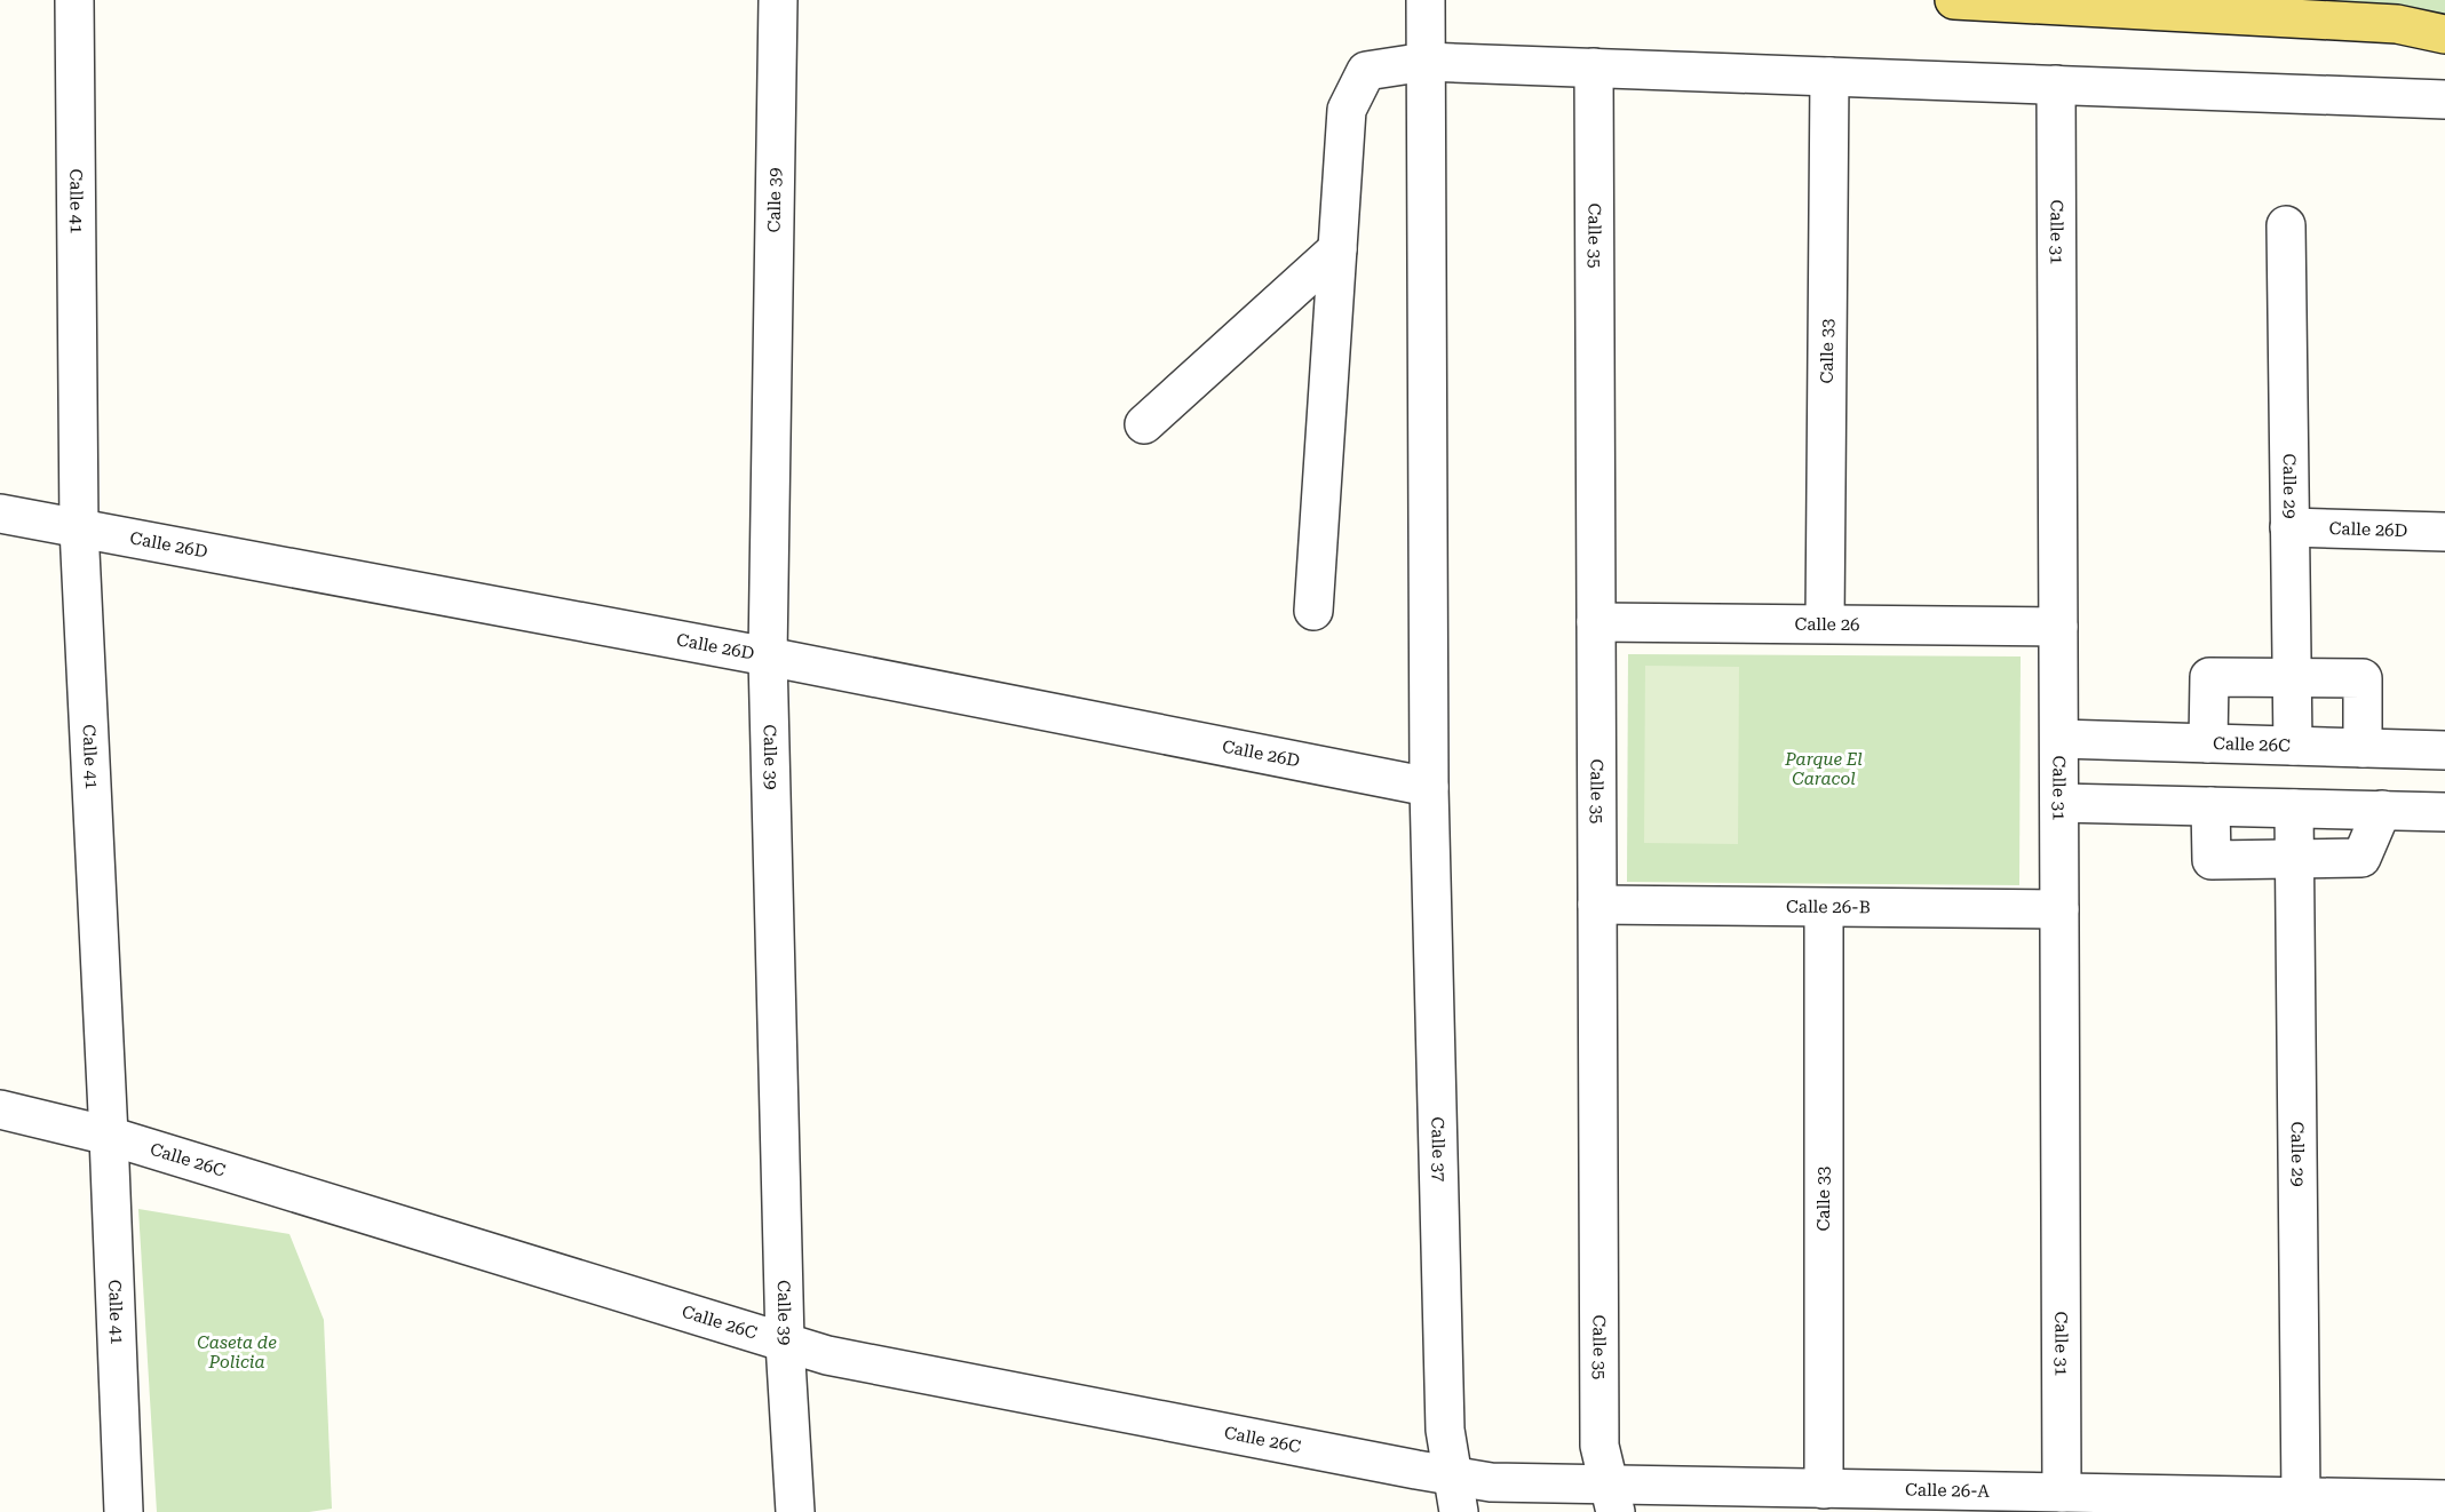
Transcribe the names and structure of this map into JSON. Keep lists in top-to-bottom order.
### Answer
{
  "streets": {
    "street": [
      "Calle 41",
      "Calle 39",
      "Calle 31",
      "Calle 35",
      "Calle 33",
      "Calle 29",
      "Calle 26D",
      "Calle 26",
      "Calle 26C",
      "Calle 26-B",
      "Calle 37",
      "Calle 26-A"
    ]
  },
  "crossings": [
    ["Calle 41", "Calle 26D"],
    ["Calle 41", "Calle 26C"],
    ["Calle 39", "Calle 26D"],
    ["Calle 39", "Calle 26C"],
    ["Calle 31", "Calle 26"],
    ["Calle 31", "Calle 26C"],
    ["Calle 31", "Calle 26-B"],
    ["Calle 31", "Calle 26-A"],
    ["Calle 35", "Calle 26"],
    ["Calle 35", "Calle 26-B"],
    ["Calle 35", "Calle 26-A"],
    ["Calle 33", "Calle 26"],
    ["Calle 33", "Calle 26-B"],
    ["Calle 33", "Calle 26-A"],
    ["Calle 29", "Calle 26D"],
    ["Calle 29", "Calle 26C"],
    ["Calle 29", "Calle 26-A"],
    ["Calle 26D", "Calle 37"],
    ["Calle 26C", "Calle 37"],
    ["Calle 26C", "Calle 26-A"],
    ["Calle 37", "Calle 26-A"]
  ],
  "parks": ["Parque El Caracol", "Caseta de Policia"]
}
